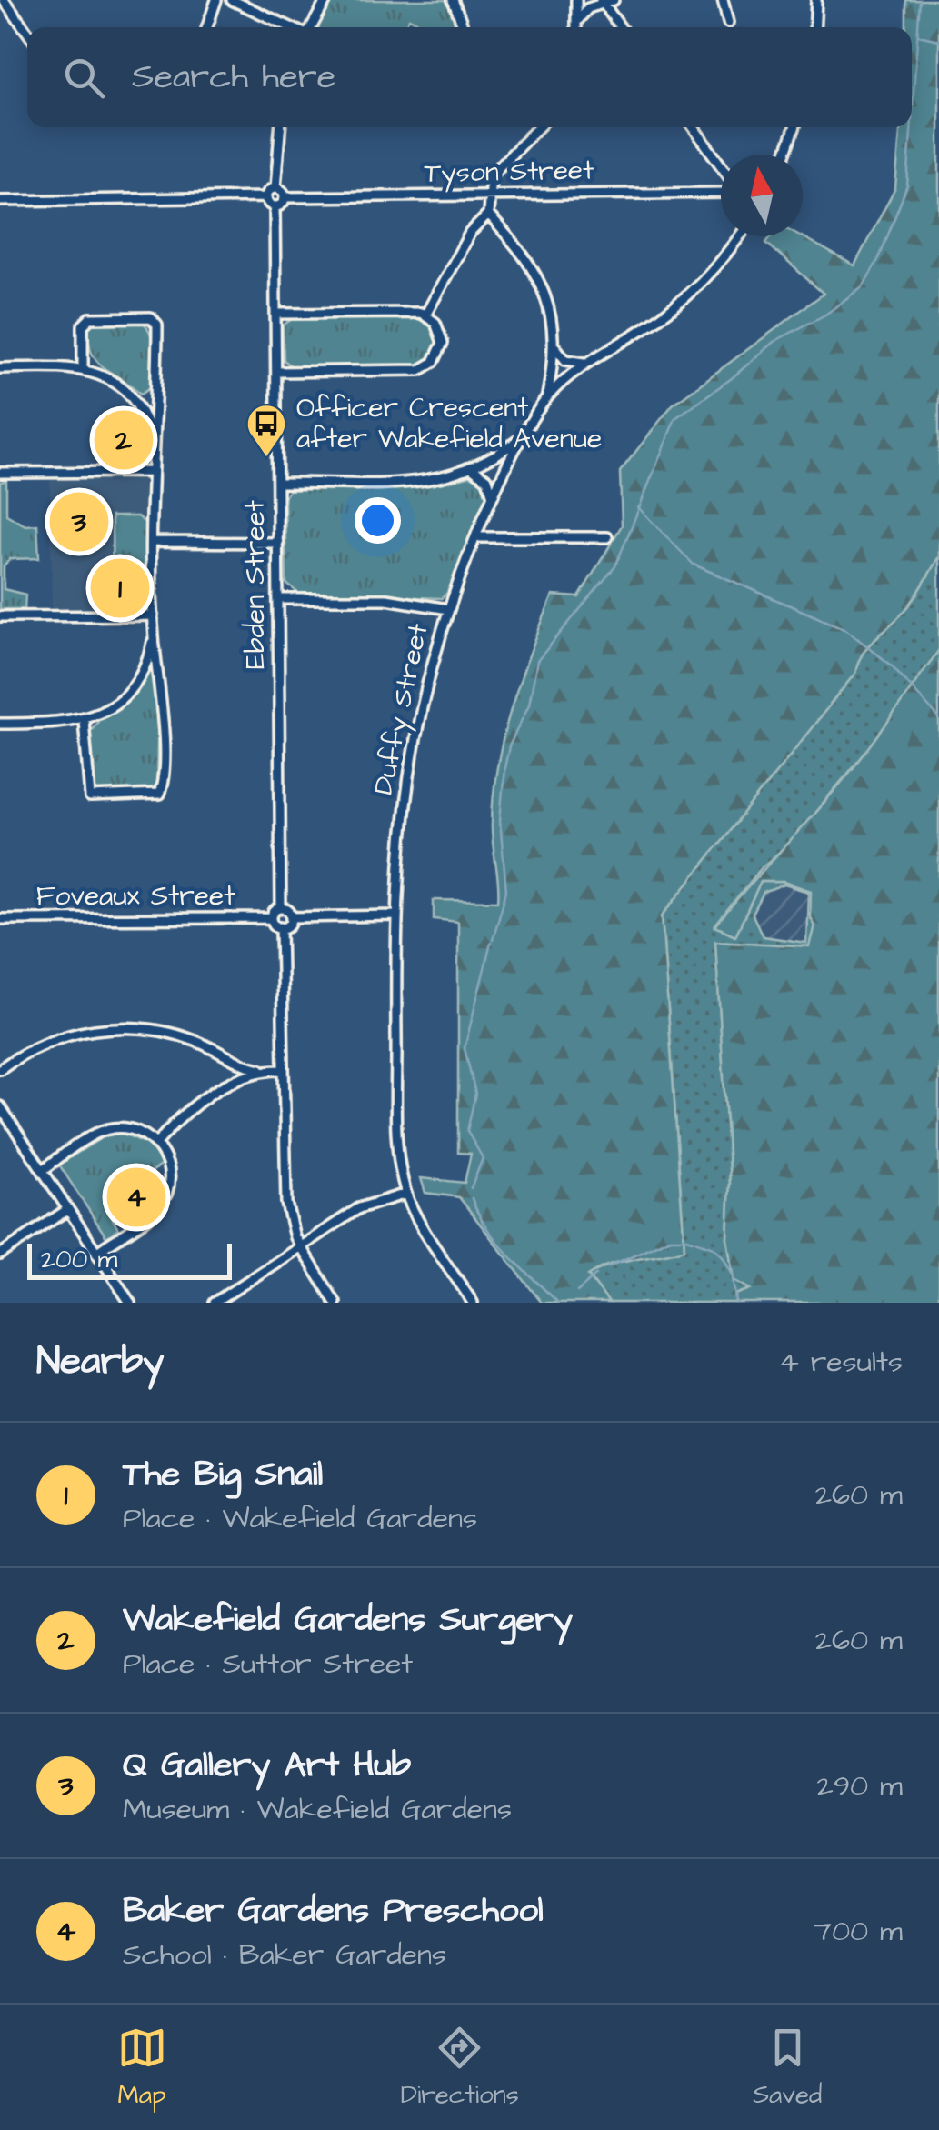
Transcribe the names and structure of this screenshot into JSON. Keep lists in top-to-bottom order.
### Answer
{
  "streets": {
    "street": [
      "Tyson Street",
      "Ebden Street",
      "Duffy Street",
      "Foveaux Street"
    ]
  },
  "places": {
    "bus stop": ["Officer Crescent after Wakefield Avenue"]
  },
  "scale_bar": "200 m",
  "north": "top",
  "page": {
    "search": "Search here",
    "pins": [
      "2",
      "3",
      "1",
      "4"
    ],
    "scale": "200 m",
    "heading": ["Nearby", "4 results"],
    "list": [
      {
        "mark": "1",
        "name": "The Big Snail",
        "note": "Place · Wakefield Gardens",
        "value": "260 m"
      },
      {
        "mark": "2",
        "name": "Wakefield Gardens Surgery",
        "note": "Place · Suttor Street",
        "value": "260 m"
      },
      {
        "mark": "3",
        "name": "Q Gallery Art Hub",
        "note": "Museum · Wakefield Gardens",
        "value": "290 m"
      },
      {
        "mark": "4",
        "name": "Baker Gardens Preschool",
        "note": "School · Baker Gardens",
        "value": "700 m"
      }
    ],
    "nav": ["Map", "Directions", "Saved"]
  }
}
